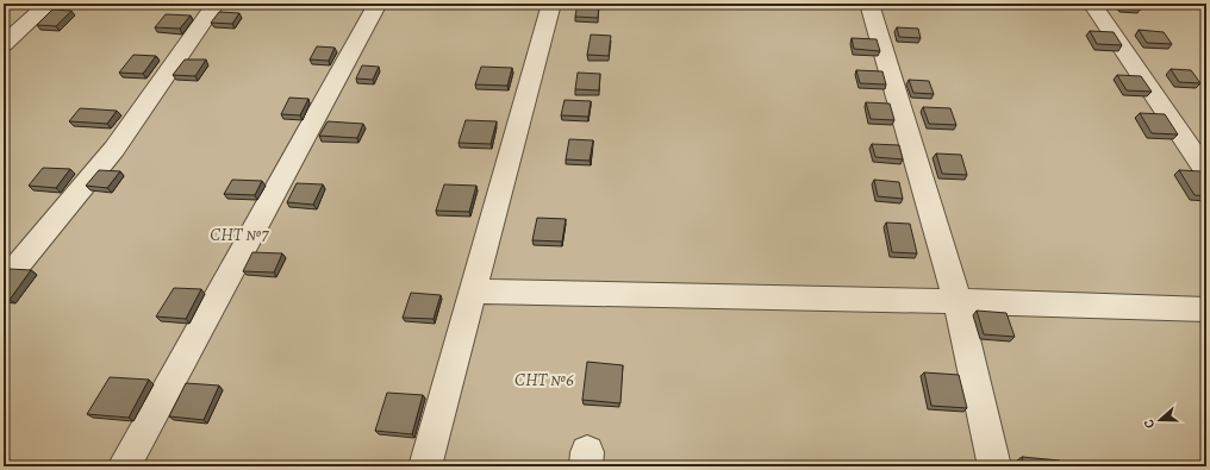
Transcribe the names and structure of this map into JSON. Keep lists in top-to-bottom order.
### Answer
{
  "parks": ["СНТ №7", "СНТ №6"],
  "north": "left"
}
